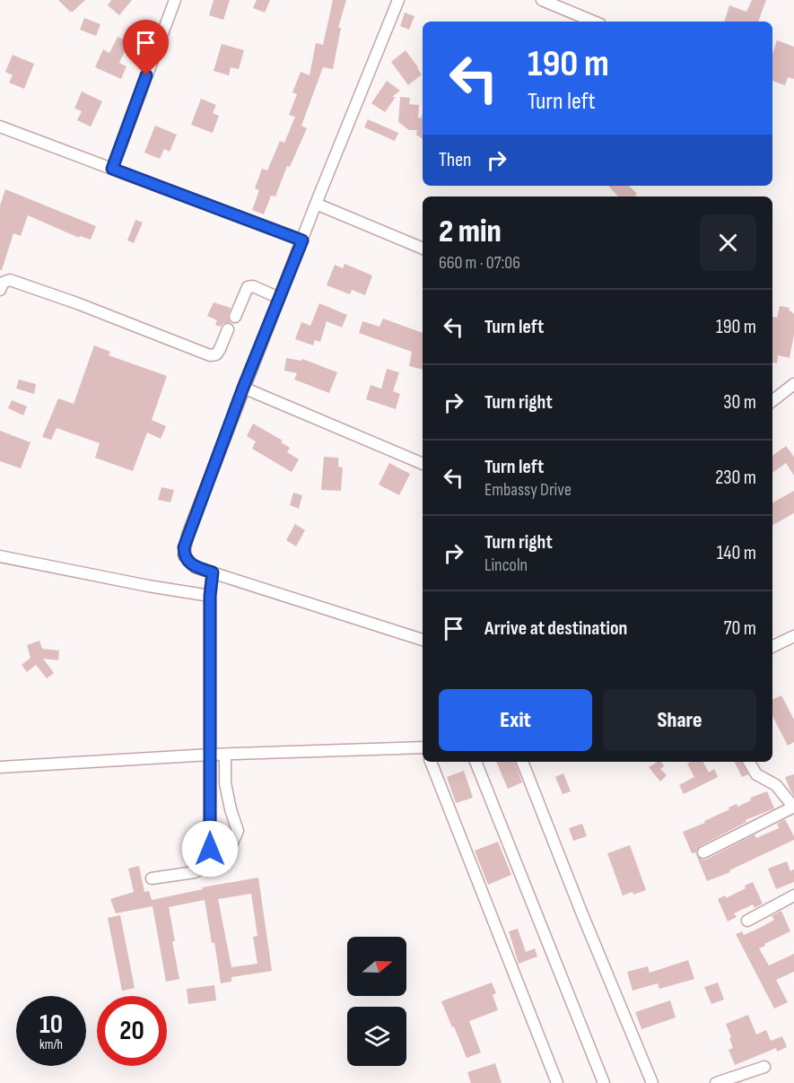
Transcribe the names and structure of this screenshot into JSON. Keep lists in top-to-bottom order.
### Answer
{
  "north": "right",
  "page": {
    "turn": ["190 m", "Turn left"],
    "then": "Then",
    "heading": ["2 min", "660 m · 07:06"],
    "list": [
      {
        "name": "Turn left",
        "value": "190 m"
      },
      {
        "name": "Turn right",
        "value": "30 m"
      },
      {
        "name": "Turn left",
        "note": "Embassy Drive",
        "value": "230 m"
      },
      {
        "name": "Turn right",
        "note": "Lincoln",
        "value": "140 m"
      },
      {
        "name": "Arrive at destination",
        "value": "70 m"
      }
    ],
    "buttons": ["Exit", "Share"],
    "speed": "10 km/h",
    "limit": "20"
  }
}
